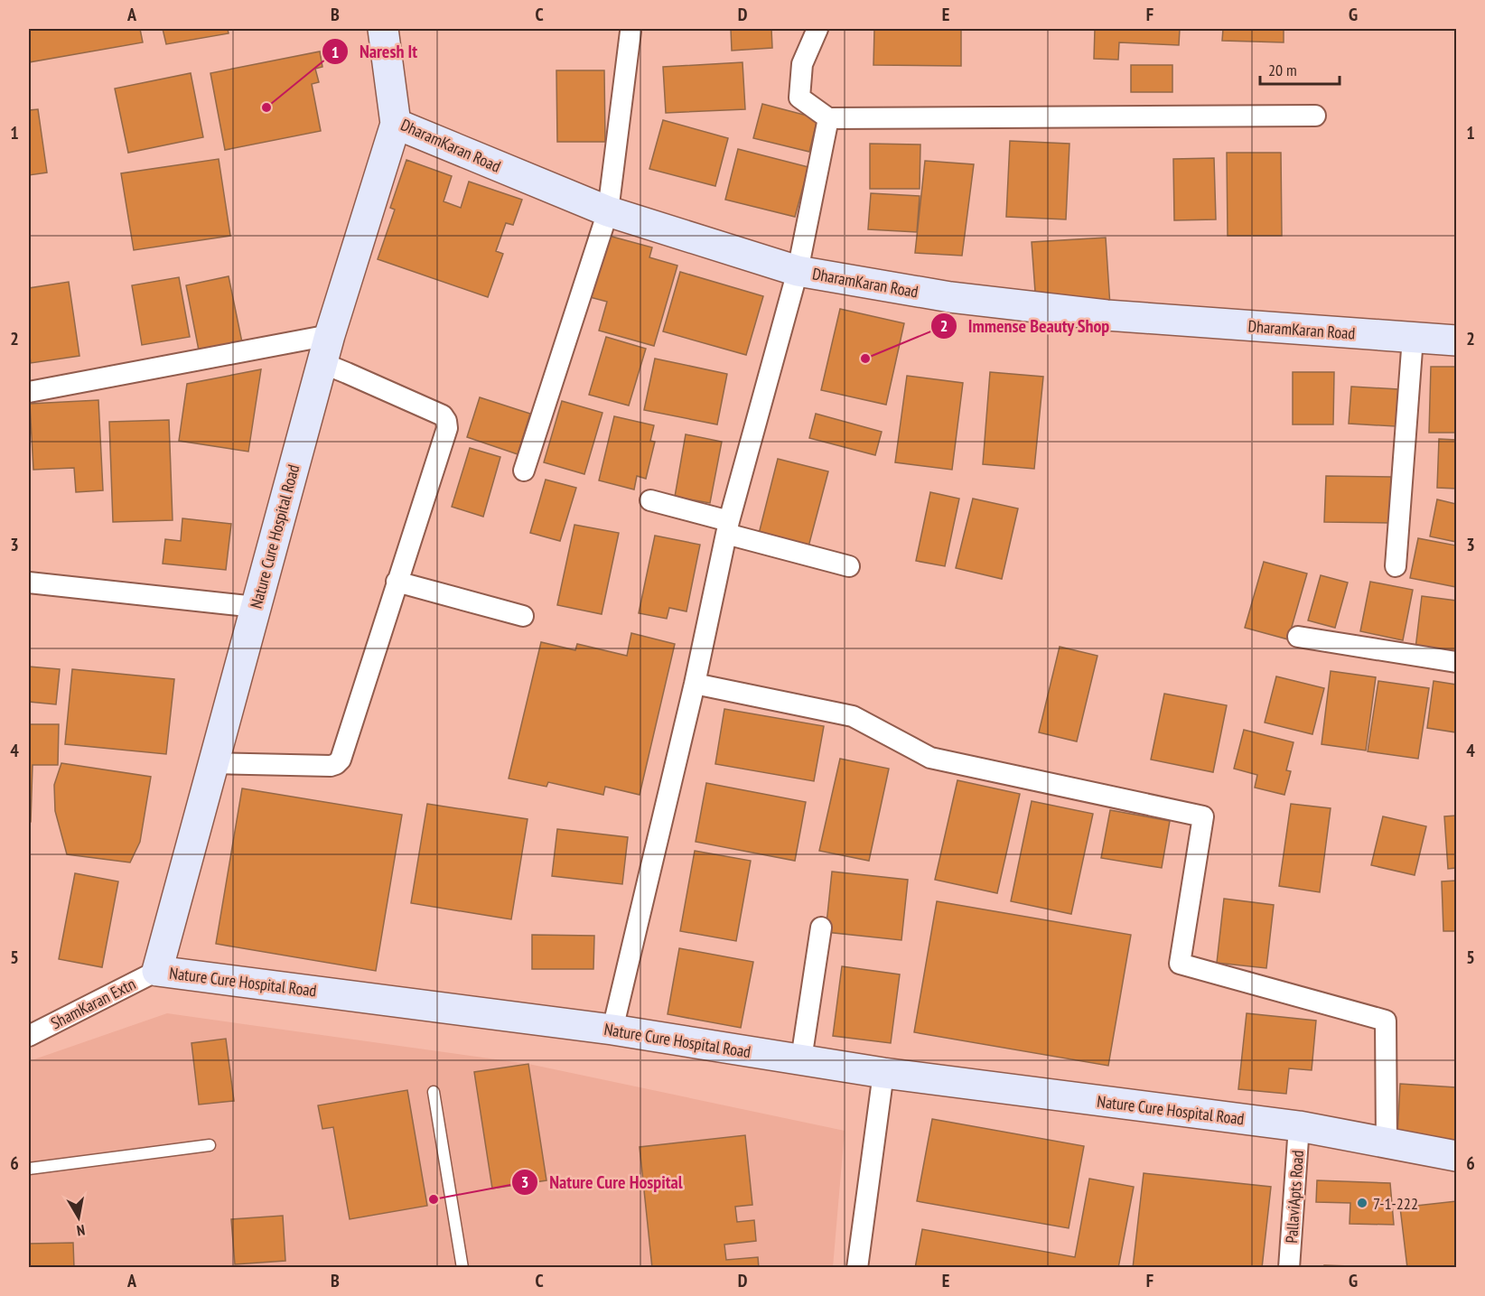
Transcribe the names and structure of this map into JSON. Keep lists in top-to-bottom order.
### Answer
{
  "streets": {
    "street": [
      "DharamKaran Road",
      "Nature Cure Hospital Road",
      "ShamKaran Extn",
      "PallaviApts Road"
    ]
  },
  "crossings": [
    ["DharamKaran Road", "Nature Cure Hospital Road"],
    ["Nature Cure Hospital Road", "ShamKaran Extn"],
    ["Nature Cure Hospital Road", "PallaviApts Road"]
  ],
  "places": [
    "Naresh It",
    "Immense Beauty Shop",
    "Nature Cure Hospital",
    "7-1-222"
  ],
  "scale_bar": "20 m",
  "north": "bottom",
  "grid": {
    "columns": [
      "A",
      "B",
      "C",
      "D",
      "E",
      "F",
      "G"
    ],
    "rows": [
      "1",
      "2",
      "3",
      "4",
      "5",
      "6"
    ]
  }
}
